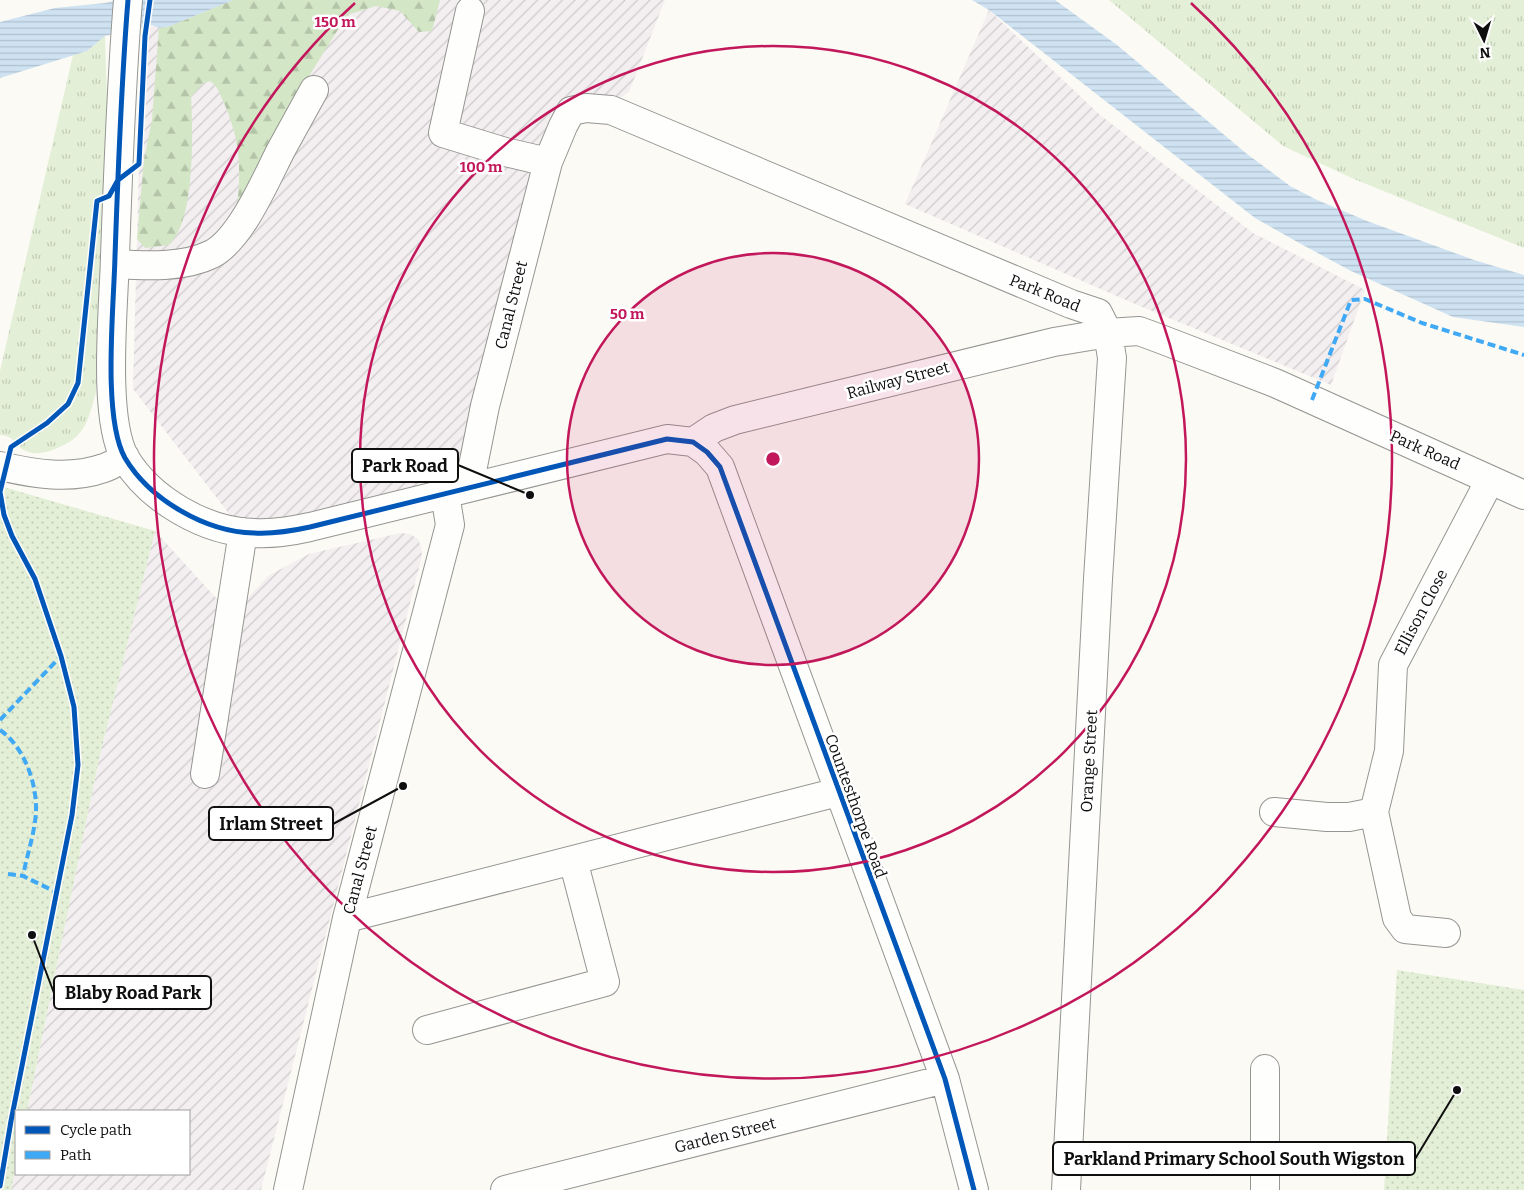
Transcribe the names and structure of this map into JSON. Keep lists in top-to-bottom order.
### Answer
{
  "streets": {
    "street": [
      "Park Road",
      "Canal Street",
      "Railway Street",
      "Ellison Close",
      "Orange Street",
      "Countesthorpe Road",
      "Garden Street"
    ]
  },
  "crossings": [
    ["Park Road", "Canal Street"],
    ["Park Road", "Railway Street"],
    ["Park Road", "Ellison Close"],
    ["Park Road", "Orange Street"],
    ["Railway Street", "Orange Street"],
    ["Railway Street", "Countesthorpe Road"],
    ["Countesthorpe Road", "Garden Street"]
  ],
  "places": [
    "Park Road",
    "Irlam Street",
    "Blaby Road Park",
    "Parkland Primary School South Wigston"
  ],
  "legend": ["Cycle path", "Path"],
  "north": "bottom",
  "rings": ["150 m", "100 m", "50 m"]
}
